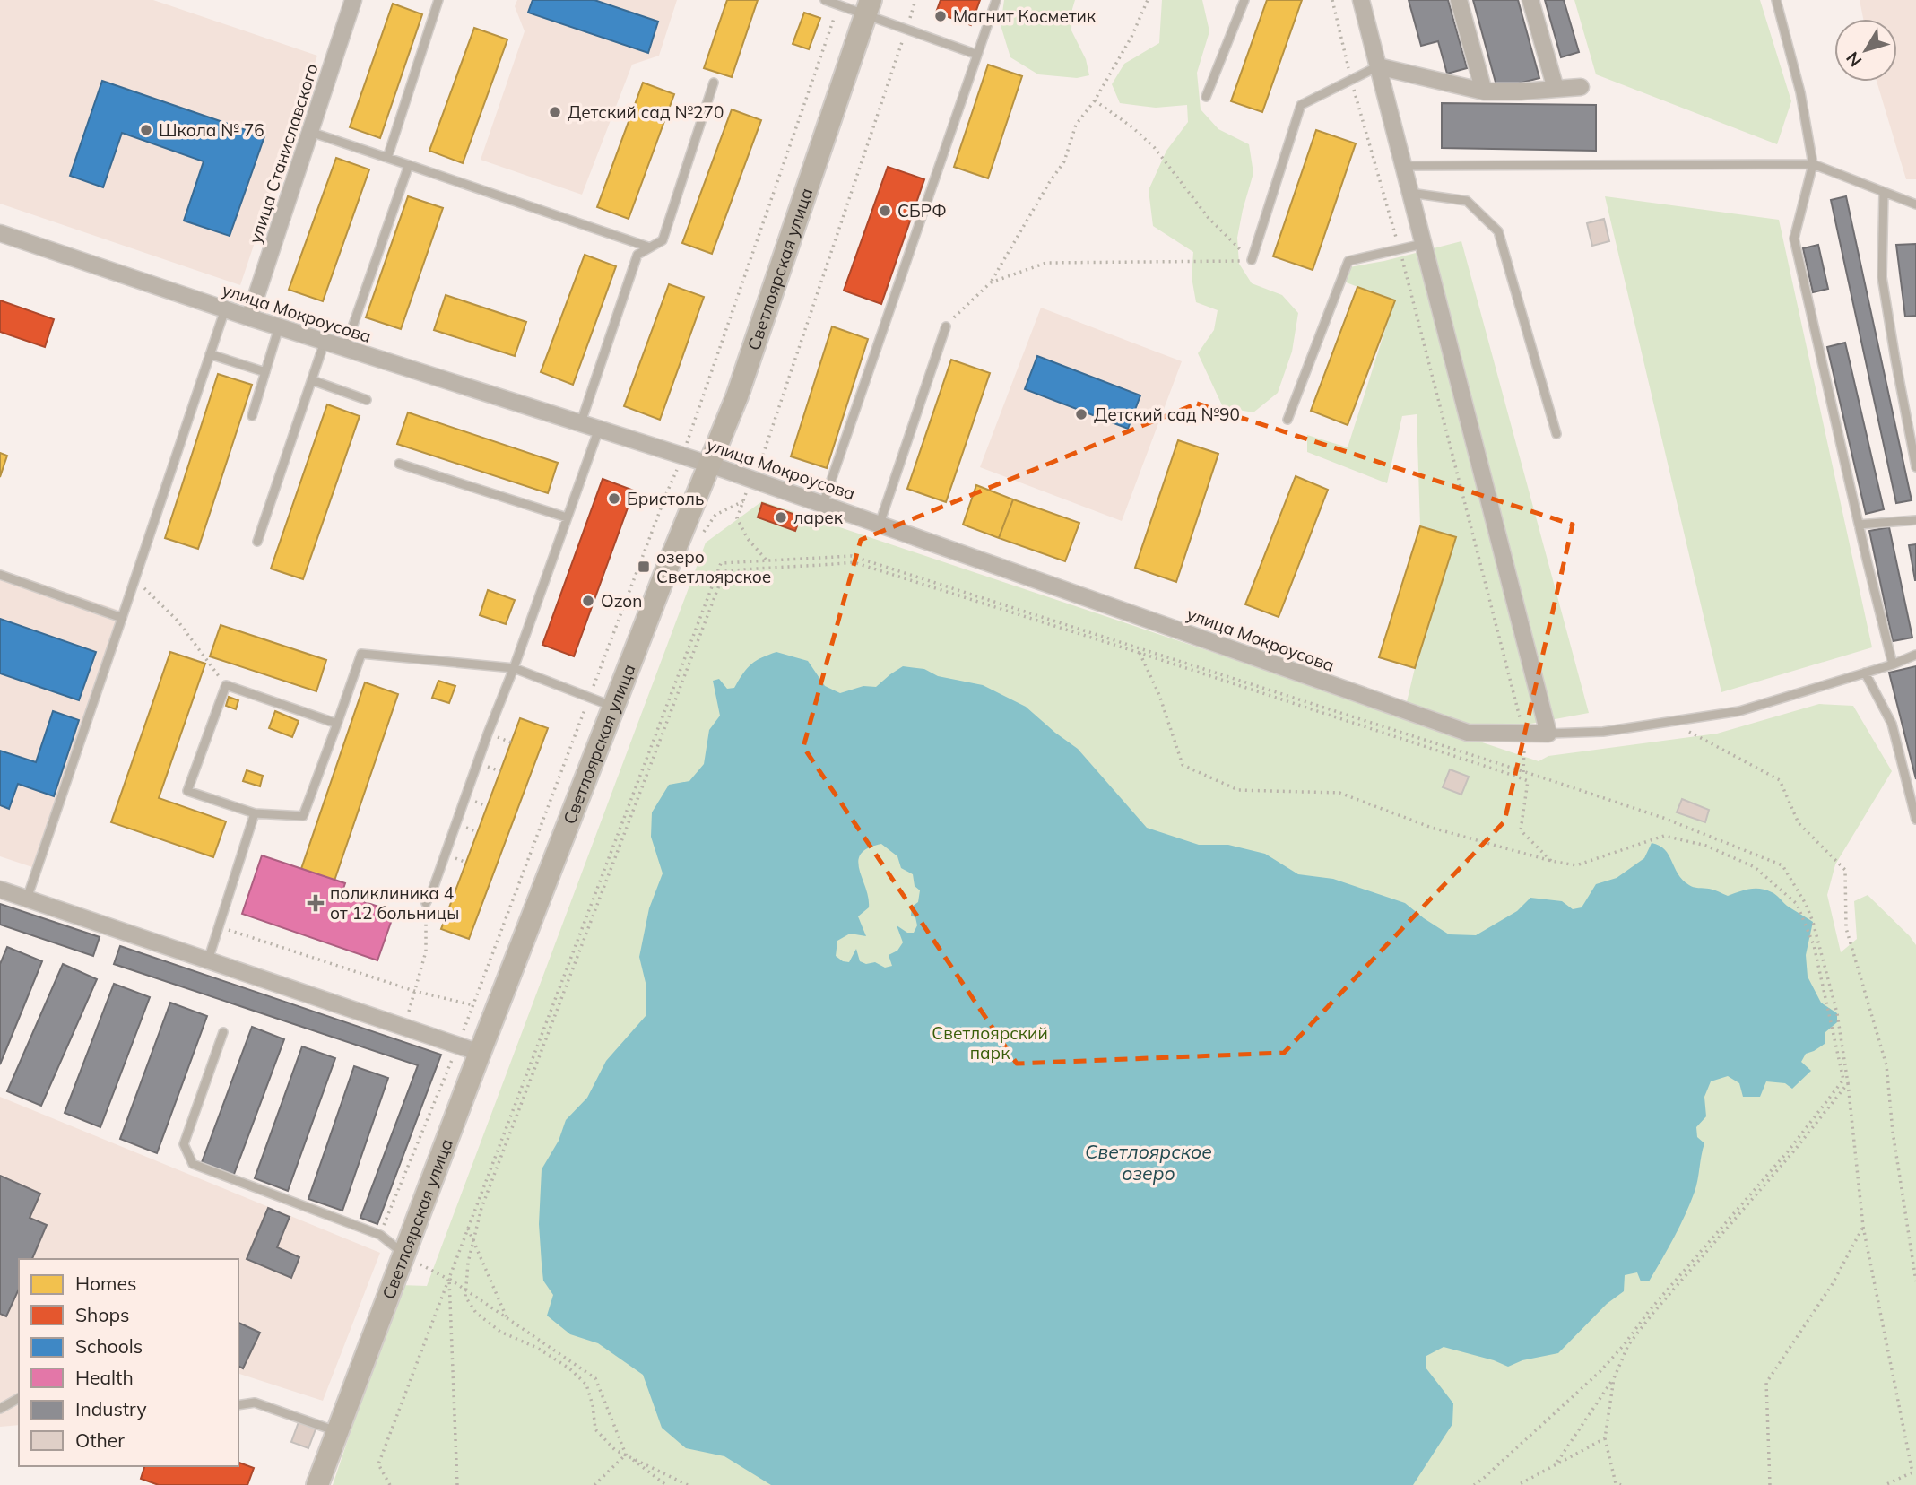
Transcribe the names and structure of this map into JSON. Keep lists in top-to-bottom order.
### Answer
{
  "streets": {
    "main road": ["Светлоярская улица"],
    "street": ["улица Станиславского", "улица Мокроусова"]
  },
  "crossings": [
    ["улица Станиславского", "улица Мокроусова"],
    ["Светлоярская улица", "улица Мокроусова"]
  ],
  "water": ["Светлоярское озеро"],
  "parks": ["Светлоярский парк"],
  "places": {
    "other": [
      "Магнит Косметик",
      "Детский сад №270",
      "Школа № 76",
      "СБРФ",
      "Детский сад №90",
      "Бристоль",
      "ларек",
      "Ozon"
    ],
    "transit": ["озеро Светлоярское"],
    "health": ["поликлиника 4 от 12 больницы"]
  },
  "legend": [
    "Homes",
    "Shops",
    "Schools",
    "Health",
    "Industry",
    "Other"
  ],
  "north": "bottom left"
}
